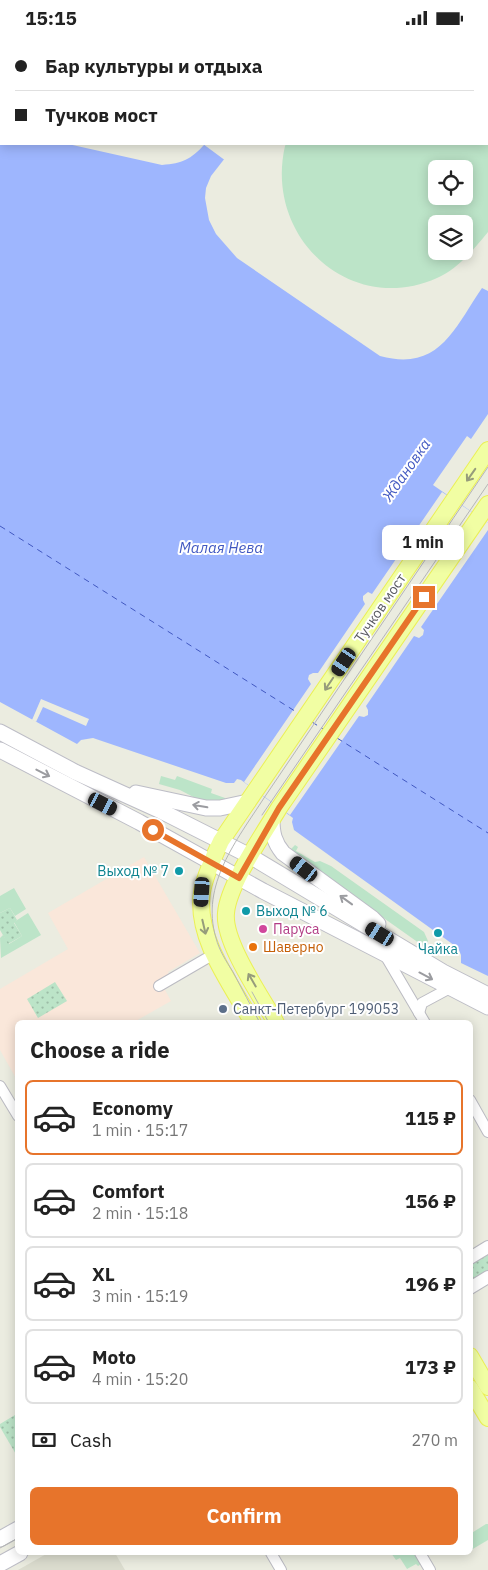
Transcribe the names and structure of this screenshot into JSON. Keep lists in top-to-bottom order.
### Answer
{
  "streets": {
    "main road": ["Тучков мост"]
  },
  "water": ["Ждановка", "Малая Нева"],
  "places": [
    "Выход № 7",
    "Выход № 6",
    "Паруса",
    "Чайка",
    "Шаверно",
    "Санкт-Петербург 199053"
  ],
  "page": {
    "status": "15:15",
    "banner": ["Бар культуры и отдыха", "Тучков мост"],
    "bubble": "1 min",
    "heading": "Choose a ride",
    "list": [
      {
        "name": "Economy",
        "note": "1 min · 15:17",
        "value": "115 ₽"
      },
      {
        "name": "Comfort",
        "note": "2 min · 15:18",
        "value": "156 ₽"
      },
      {
        "name": "XL",
        "note": "3 min · 15:19",
        "value": "196 ₽"
      },
      {
        "name": "Moto",
        "note": "4 min · 15:20",
        "value": "173 ₽"
      }
    ],
    "pay": ["Cash", "270 m"],
    "buttons": "Confirm"
  }
}
